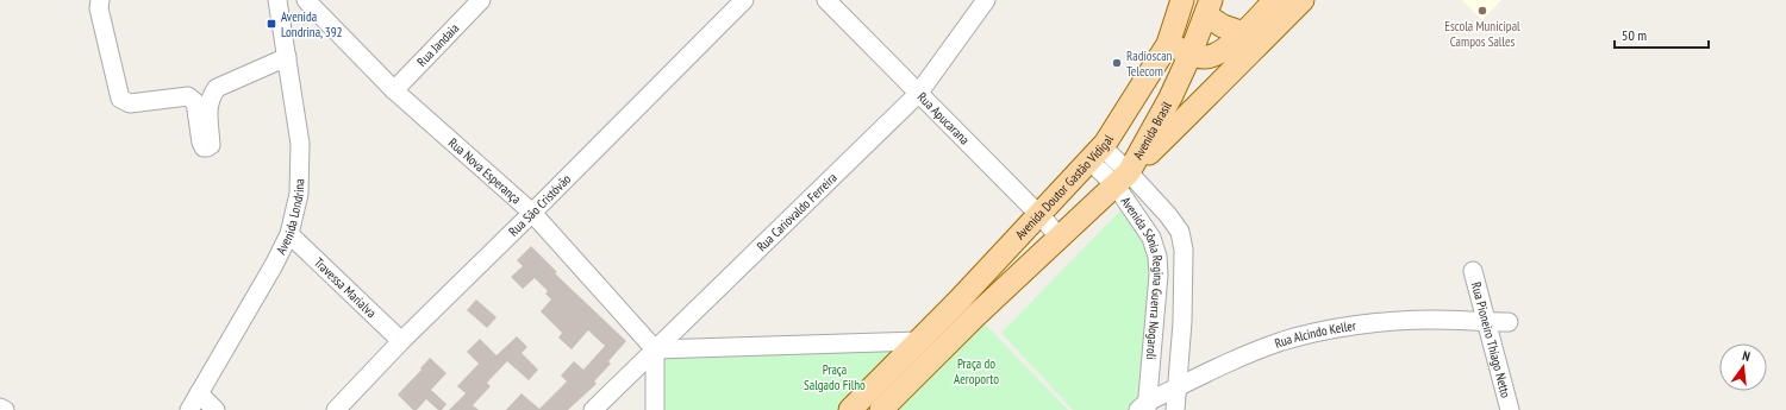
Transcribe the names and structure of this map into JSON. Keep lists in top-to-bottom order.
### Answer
{
  "streets": {
    "main road": ["Avenida Brasil", "Avenida Doutor Gastão Vidigal"],
    "street": [
      "Rua Jandaia",
      "Rua Apucarana",
      "Rua Nova Esperança",
      "Rua São Cristóvão",
      "Rua Cariovaldo Ferreira",
      "Avenida Londrina",
      "Avenida Sônia Regina Guerra Nogaroli",
      "Travessa Marialva",
      "Rua Alcindo Keller",
      "Rua Pioneiro Thiago Netto"
    ]
  },
  "crossings": [
    ["Rua Jandaia", "Rua Nova Esperança"],
    ["Rua Apucarana", "Avenida Brasil"],
    ["Rua Apucarana", "Avenida Doutor Gastão Vidigal"],
    ["Rua Apucarana", "Rua Cariovaldo Ferreira"],
    ["Avenida Brasil", "Avenida Sônia Regina Guerra Nogaroli"],
    ["Rua Nova Esperança", "Rua São Cristóvão"],
    ["Rua Nova Esperança", "Rua Cariovaldo Ferreira"],
    ["Avenida Doutor Gastão Vidigal", "Avenida Sônia Regina Guerra Nogaroli"],
    ["Rua São Cristóvão", "Travessa Marialva"],
    ["Avenida Londrina", "Travessa Marialva"],
    ["Avenida Sônia Regina Guerra Nogaroli", "Rua Alcindo Keller"],
    ["Rua Alcindo Keller", "Rua Pioneiro Thiago Netto"]
  ],
  "parks": ["Praça do Aeroporto", "Praça Salgado Filho"],
  "places": {
    "other": ["Escola Municipal Campos Salles", "Radioscan Telecom"],
    "transit": ["Avenida Londrina, 392"]
  },
  "scale_bar": "50 m",
  "north": "top"
}
